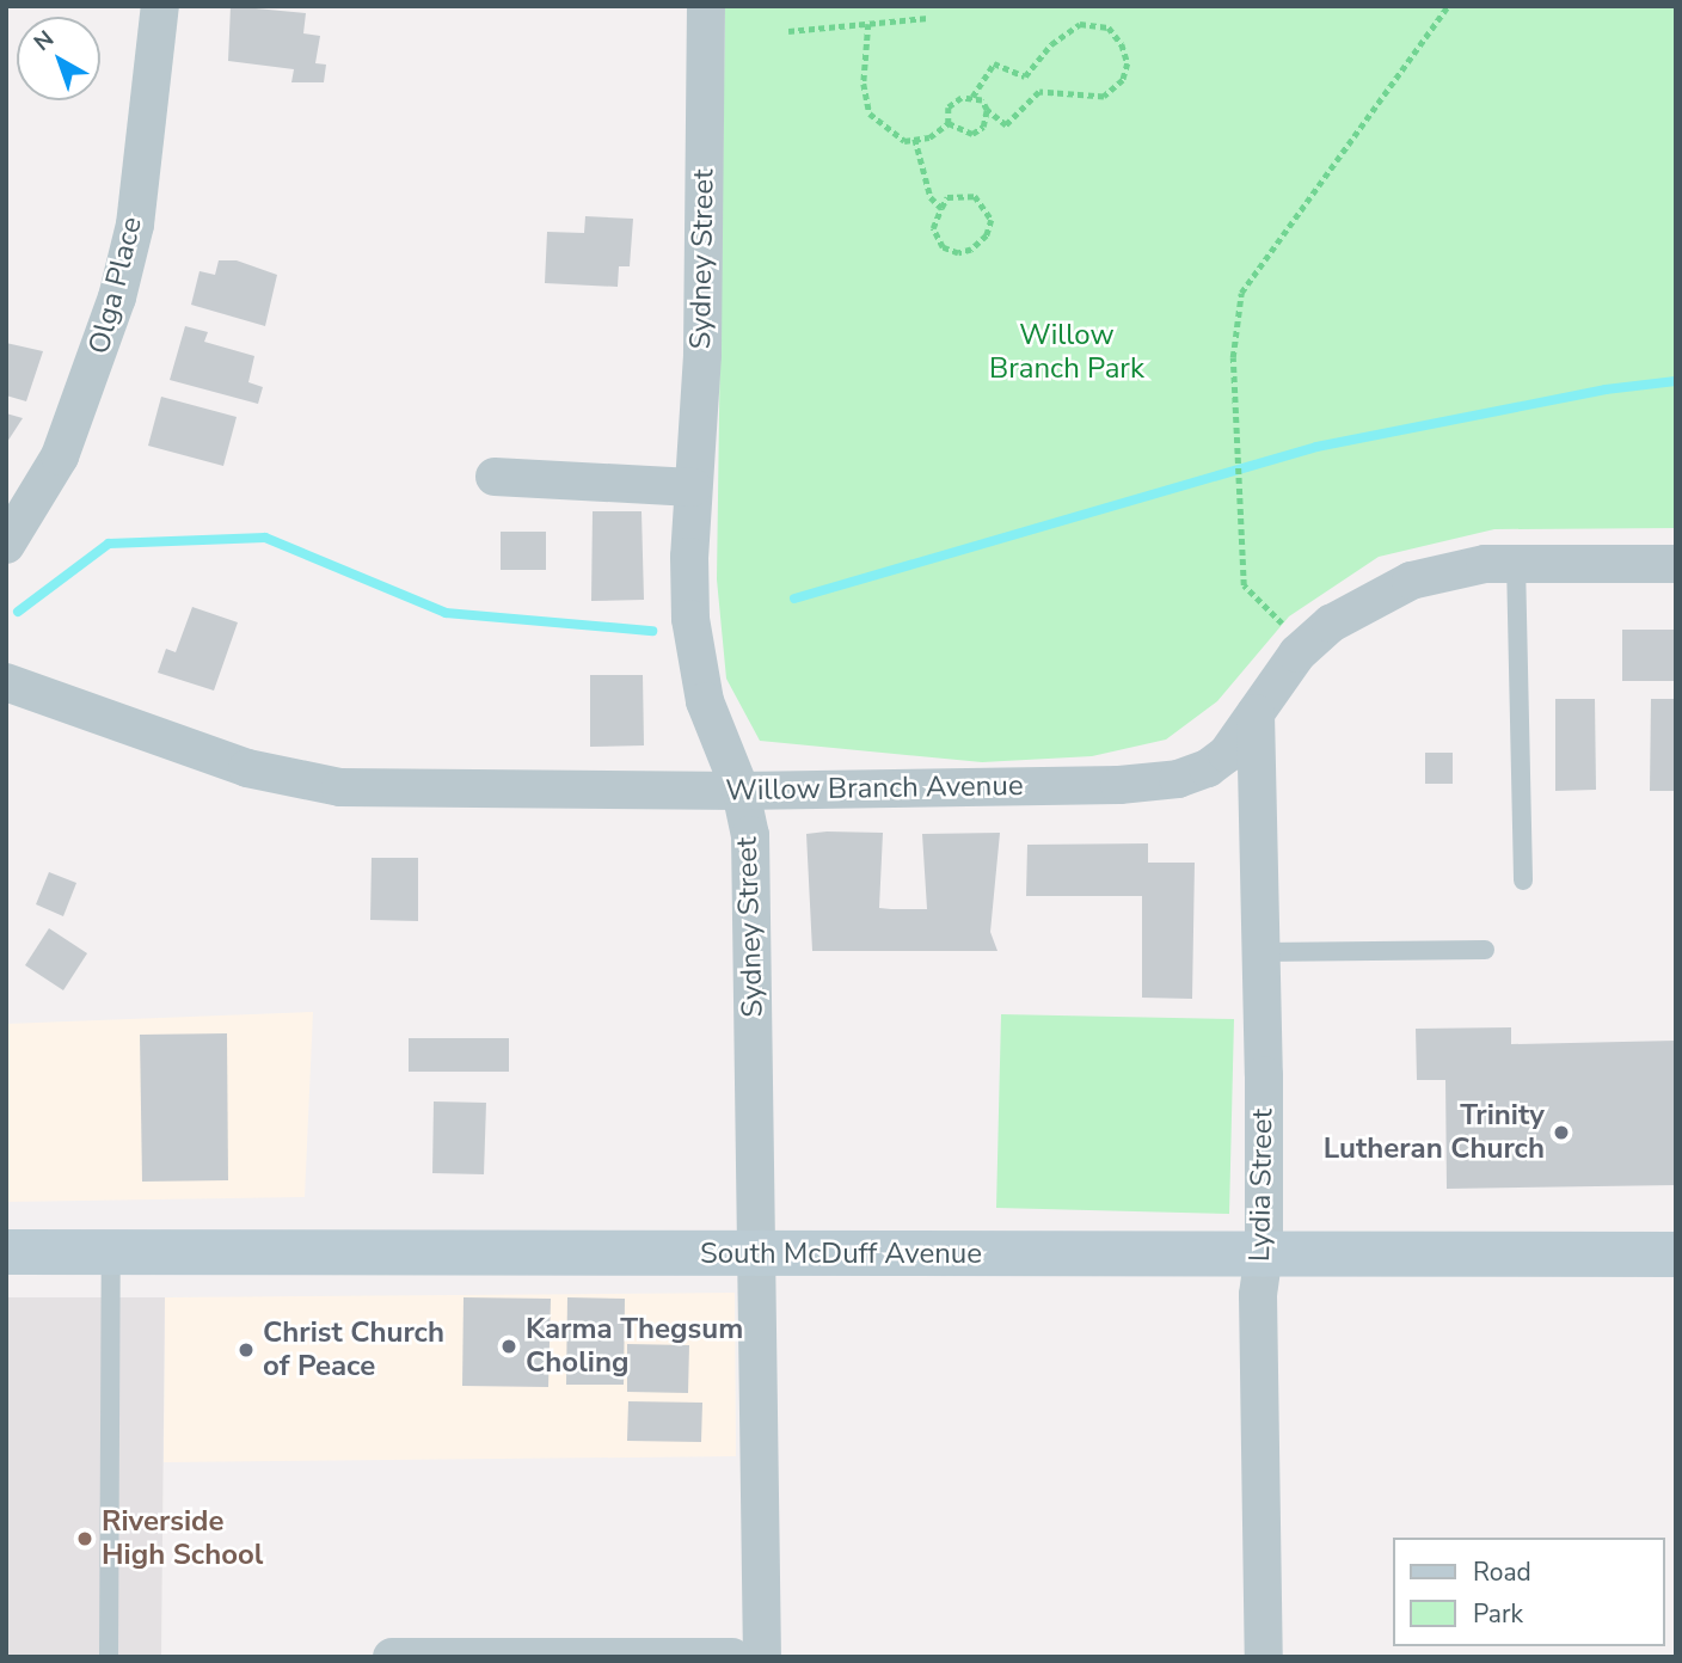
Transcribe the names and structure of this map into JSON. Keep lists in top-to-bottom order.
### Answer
{
  "streets": {
    "main road": ["South McDuff Avenue"],
    "street": [
      "Sydney Street",
      "Olga Place",
      "Willow Branch Avenue",
      "Lydia Street"
    ]
  },
  "crossings": [
    ["Sydney Street", "Willow Branch Avenue"],
    ["Sydney Street", "South McDuff Avenue"],
    ["Willow Branch Avenue", "Lydia Street"],
    ["Lydia Street", "South McDuff Avenue"]
  ],
  "parks": ["Willow Branch Park"],
  "places": [
    "Trinity Lutheran Church",
    "Karma Thegsum Choling",
    "Christ Church of Peace",
    "Riverside High School"
  ],
  "legend": ["Road", "Park"],
  "north": "top left"
}
